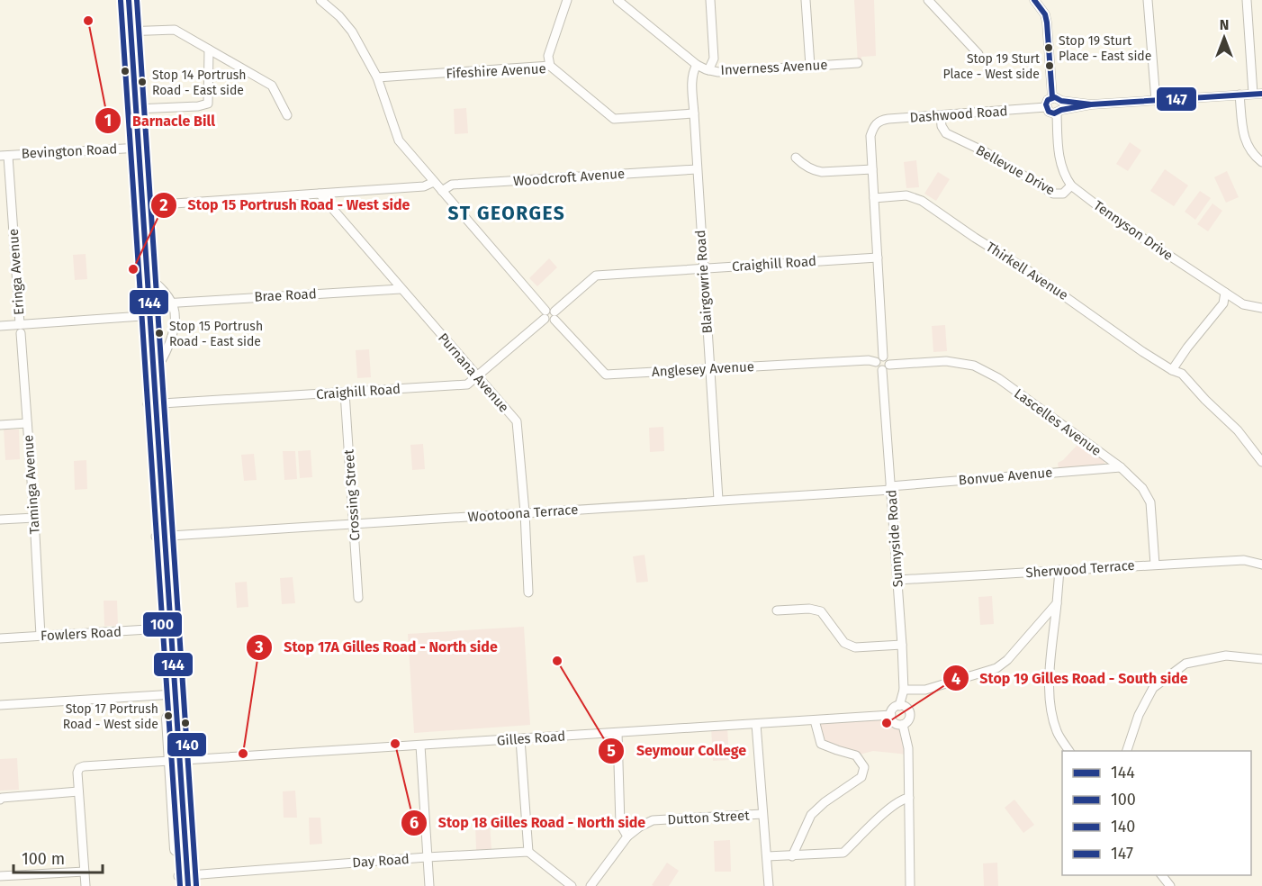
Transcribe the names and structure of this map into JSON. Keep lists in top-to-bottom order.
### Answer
{
  "streets": {
    "street": [
      "Inverness Avenue",
      "Fifeshire Avenue",
      "Dashwood Road",
      "Bevington Road",
      "Bellevue Drive",
      "Woodcroft Avenue",
      "Tennyson Drive",
      "Craighill Road",
      "Thirkell Avenue",
      "Eringa Avenue",
      "Blairgowrie Road",
      "Brae Road",
      "Anglesey Avenue",
      "Purnana Avenue",
      "Lascelles Avenue",
      "Bonvue Avenue",
      "Taminga Avenue",
      "Crossing Street",
      "Wootoona Terrace",
      "Sunnyside Road",
      "Sherwood Terrace",
      "Fowlers Road",
      "Gilles Road",
      "Dutton Street",
      "Day Road"
    ]
  },
  "crossings": [
    ["Inverness Avenue", "Blairgowrie Road"],
    ["Fifeshire Avenue", "Blairgowrie Road"],
    ["Fifeshire Avenue", "Anglesey Avenue"],
    ["Dashwood Road", "Bellevue Drive"],
    ["Dashwood Road", "Tennyson Drive"],
    ["Bevington Road", "Eringa Avenue"],
    ["Bellevue Drive", "Tennyson Drive"],
    ["Woodcroft Avenue", "Blairgowrie Road"],
    ["Woodcroft Avenue", "Anglesey Avenue"],
    ["Craighill Road", "Blairgowrie Road"],
    ["Craighill Road", "Anglesey Avenue"],
    ["Craighill Road", "Purnana Avenue"],
    ["Craighill Road", "Crossing Street"],
    ["Eringa Avenue", "Taminga Avenue"],
    ["Blairgowrie Road", "Anglesey Avenue"],
    ["Blairgowrie Road", "Wootoona Terrace"],
    ["Brae Road", "Purnana Avenue"],
    ["Purnana Avenue", "Wootoona Terrace"],
    ["Lascelles Avenue", "Bonvue Avenue"],
    ["Lascelles Avenue", "Sunnyside Road"],
    ["Lascelles Avenue", "Sherwood Terrace"],
    ["Bonvue Avenue", "Wootoona Terrace"],
    ["Bonvue Avenue", "Sunnyside Road"],
    ["Taminga Avenue", "Fowlers Road"],
    ["Crossing Street", "Wootoona Terrace"],
    ["Wootoona Terrace", "Sunnyside Road"],
    ["Sunnyside Road", "Sherwood Terrace"],
    ["Sunnyside Road", "Gilles Road"]
  ],
  "districts": ["ST GEORGES"],
  "places": [
    "Barnacle Bill",
    "Stop 19 Sturt Place - East side",
    "Stop 19 Sturt Place - West side",
    "Stop 14 Portrush Road - East side",
    "Stop 15 Portrush Road - West side",
    "Stop 15 Portrush Road - East side",
    "Seymour College",
    "Stop 17 Portrush Road - West side",
    "Stop 19 Gilles Road - South side",
    "Stop 18 Gilles Road - North side",
    "Stop 17A Gilles Road - North side"
  ],
  "lines": [
    "transit line 144",
    "transit line 140",
    "transit line 147",
    "transit line 100"
  ],
  "legend": [
    "144",
    "100",
    "140",
    "147"
  ],
  "scale_bar": "100 m",
  "north": "top"
}
